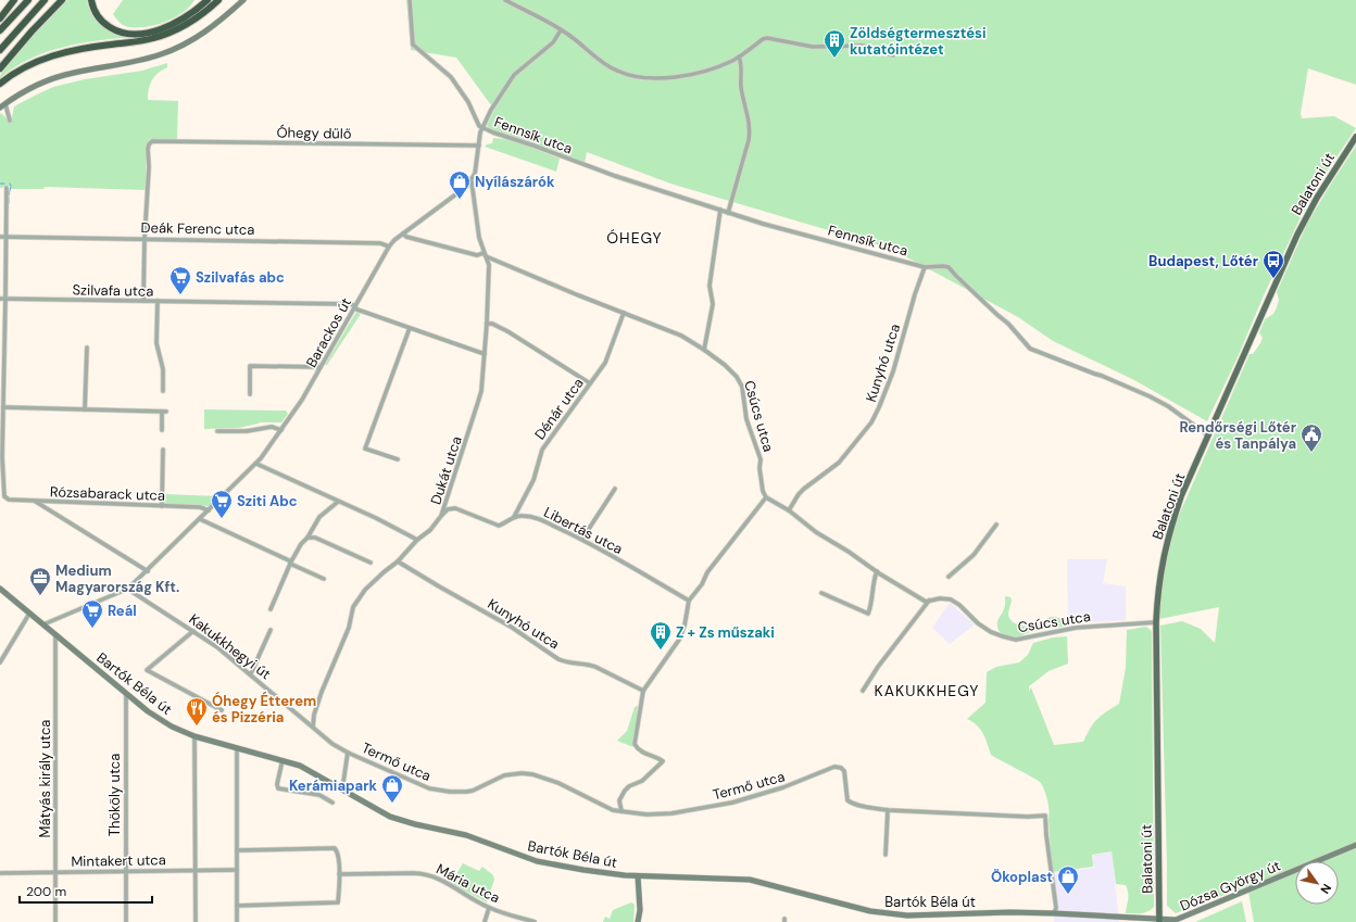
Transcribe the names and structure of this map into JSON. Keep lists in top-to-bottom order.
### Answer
{
  "streets": {
    "main road": ["Balatoni út"],
    "street": [
      "Óhegy dűlő",
      "Fennsík utca",
      "Deák Ferenc utca",
      "Szilvafa utca",
      "Barackos út",
      "Kunyhó utca",
      "Dénár utca",
      "Csúcs utca",
      "Dukát utca",
      "Rózsabarack utca",
      "Libertás utca",
      "Kakukkhegyi út",
      "Bartók Béla út",
      "Termő utca",
      "Mátyás király utca",
      "Thököly utca",
      "Mintakert utca",
      "Mária utca",
      "Dózsa György út"
    ]
  },
  "crossings": [
    ["Óhegy dűlő", "Deák Ferenc utca"],
    ["Fennsík utca", "Balatoni út"],
    ["Fennsík utca", "Kunyhó utca"],
    ["Balatoni út", "Csúcs utca"],
    ["Balatoni út", "Bartók Béla út"],
    ["Balatoni út", "Dózsa György út"],
    ["Deák Ferenc utca", "Barackos út"],
    ["Szilvafa utca", "Barackos út"],
    ["Szilvafa utca", "Dukát utca"],
    ["Barackos út", "Csúcs utca"],
    ["Barackos út", "Dukát utca"],
    ["Barackos út", "Rózsabarack utca"],
    ["Barackos út", "Kakukkhegyi út"],
    ["Barackos út", "Bartók Béla út"],
    ["Kunyhó utca", "Csúcs utca"],
    ["Kunyhó utca", "Dukát utca"],
    ["Dénár utca", "Csúcs utca"],
    ["Dénár utca", "Libertás utca"],
    ["Csúcs utca", "Dukát utca"],
    ["Dukát utca", "Libertás utca"],
    ["Dukát utca", "Kakukkhegyi út"],
    ["Kakukkhegyi út", "Termő utca"],
    ["Bartók Béla út", "Termő utca"],
    ["Bartók Béla út", "Mátyás király utca"],
    ["Bartók Béla út", "Thököly utca"],
    ["Bartók Béla út", "Dózsa György út"],
    ["Mátyás király utca", "Mintakert utca"],
    ["Thököly utca", "Mintakert utca"]
  ],
  "districts": ["ÓHEGY", "KAKUKKHEGY"],
  "places": {
    "building": ["Zöldségtermesztési kutatóintézet", "Z + Zs műszaki"],
    "shop": ["Nyílászárók", "Kerámiapark", "Ökoplast"],
    "bus stop": ["Budapest, Lőtér"],
    "supermarket": ["Szilvafás abc", "Sziti Abc", "Reál"],
    "public building": ["Rendőrségi Lőtér és Tanpálya"],
    "office": ["Medium Magyarország Kft."],
    "restaurant": ["Óhegy Étterem és Pizzéria"]
  },
  "scale_bar": "200 m",
  "north": "bottom right"
}
